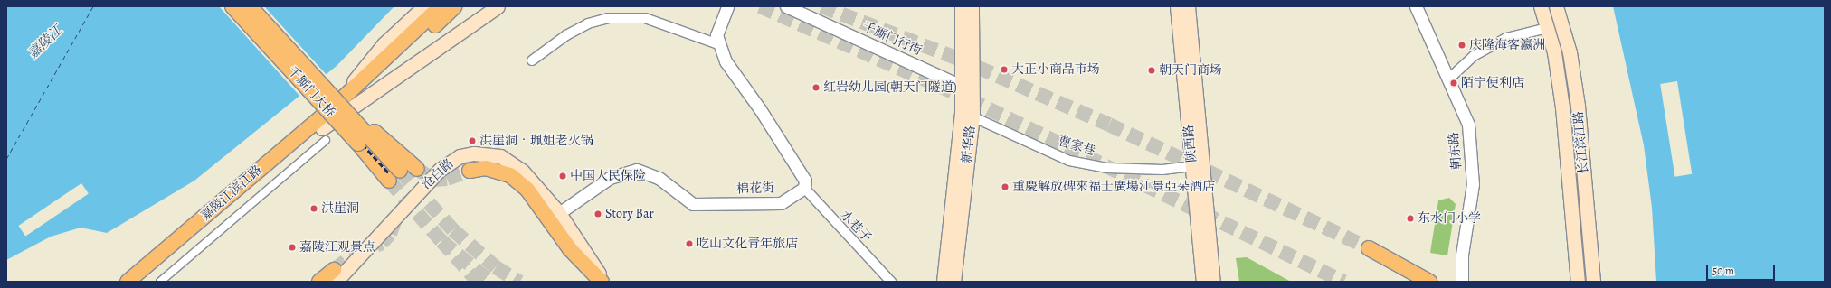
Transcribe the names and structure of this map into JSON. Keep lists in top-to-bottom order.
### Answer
{
  "streets": {
    "main road": [
      "千厮门大桥",
      "长江滨江路",
      "陕西路",
      "新华路",
      "沧白路",
      "嘉陵江滨江路"
    ],
    "street": [
      "千厮门行街",
      "曹家巷",
      "朝东路",
      "棉花街",
      "水巷子"
    ]
  },
  "crossings": [
    ["千厮门行街", "新华路"],
    ["千厮门大桥", "嘉陵江滨江路"],
    ["陕西路", "曹家巷"],
    ["新华路", "曹家巷"],
    ["沧白路", "棉花街"],
    ["棉花街", "水巷子"]
  ],
  "water": ["嘉陵江"],
  "places": [
    "庆隆海客瀛洲",
    "大正小商品市场",
    "朝天门商场",
    "陌宁便利店",
    "红岩幼儿园(朝天门隧道)",
    "洪崖洞‧珮姐老火锅",
    "中国人民保险",
    "重慶解放碑來福士廣場江景亞朵酒店",
    "洪崖洞",
    "Story Bar",
    "东水门小学",
    "吃山文化青年旅店",
    "嘉陵江观景点"
  ],
  "scale_bar": "50 m"
}
